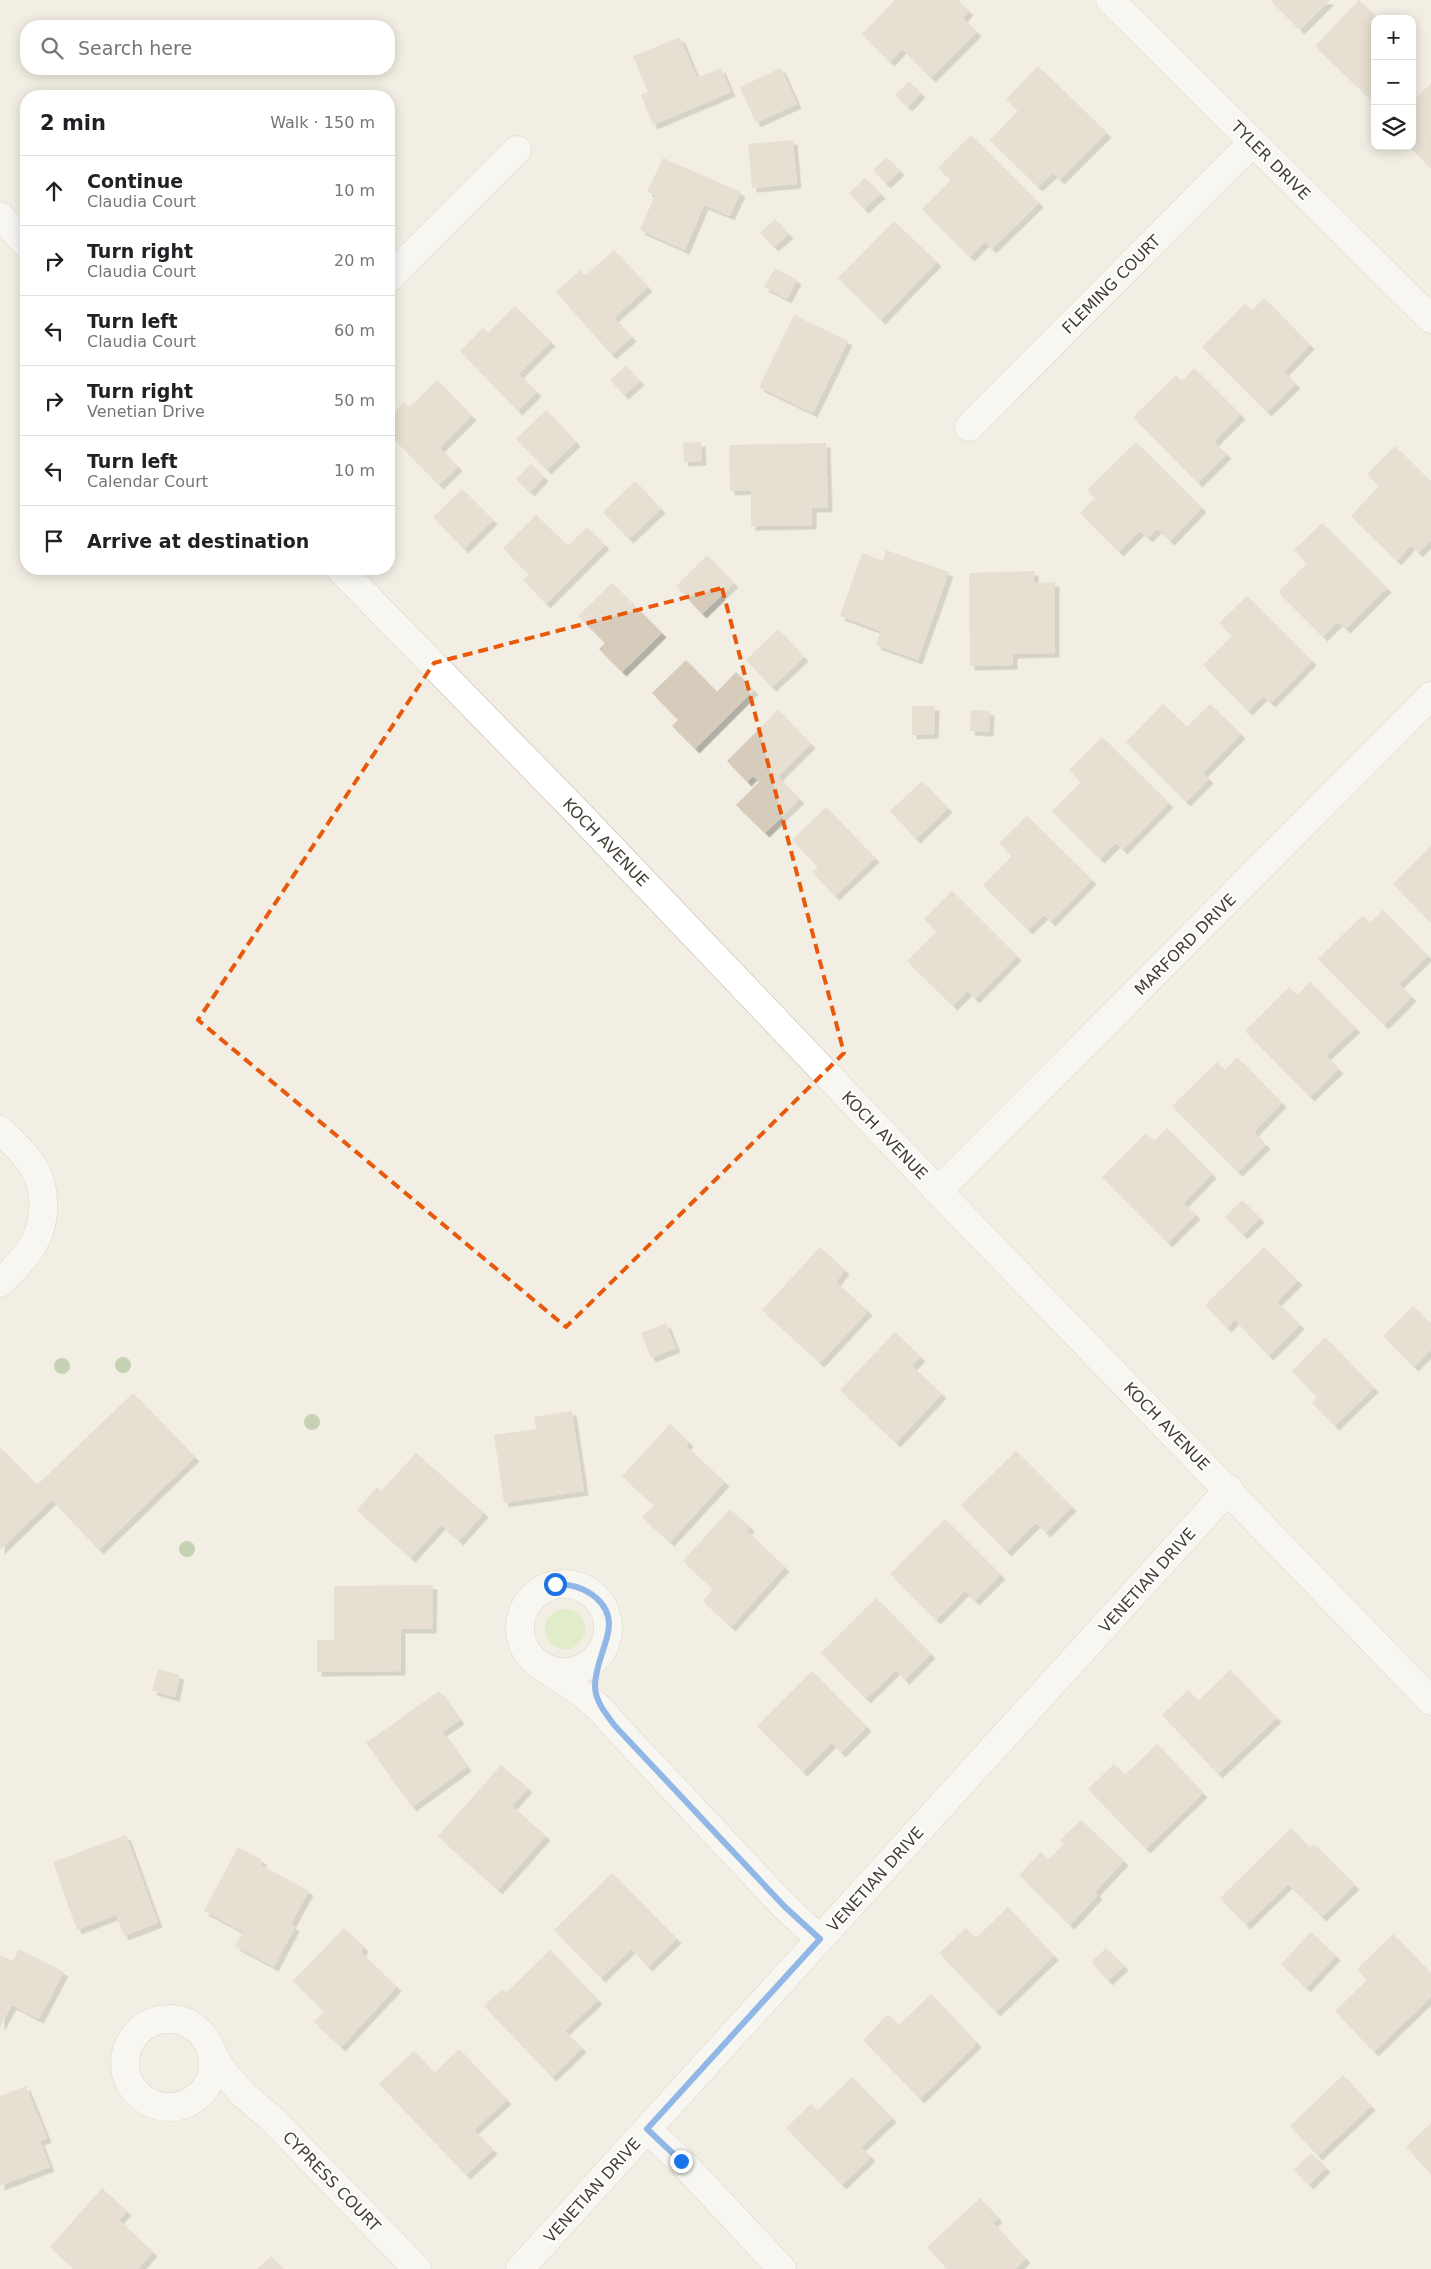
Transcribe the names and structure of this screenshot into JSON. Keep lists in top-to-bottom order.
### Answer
{
  "streets": {
    "street": [
      "TYLER DRIVE",
      "FLEMING COURT",
      "KOCH AVENUE",
      "MARFORD DRIVE",
      "VENETIAN DRIVE",
      "CYPRESS COURT"
    ]
  },
  "crossings": [
    ["TYLER DRIVE", "FLEMING COURT"],
    ["KOCH AVENUE", "MARFORD DRIVE"],
    ["KOCH AVENUE", "VENETIAN DRIVE"]
  ],
  "page": {
    "map_buttons": ["+", "−"],
    "search": "Search here",
    "heading": ["2 min", "Walk · 150 m"],
    "list": [
      ["Continue", "Claudia Court", "10 m"],
      ["Turn right", "Claudia Court", "20 m"],
      ["Turn left", "Claudia Court", "60 m"],
      ["Turn right", "Venetian Drive", "50 m"],
      ["Turn left", "Calendar Court", "10 m"],
      "Arrive at destination"
    ]
  }
}
